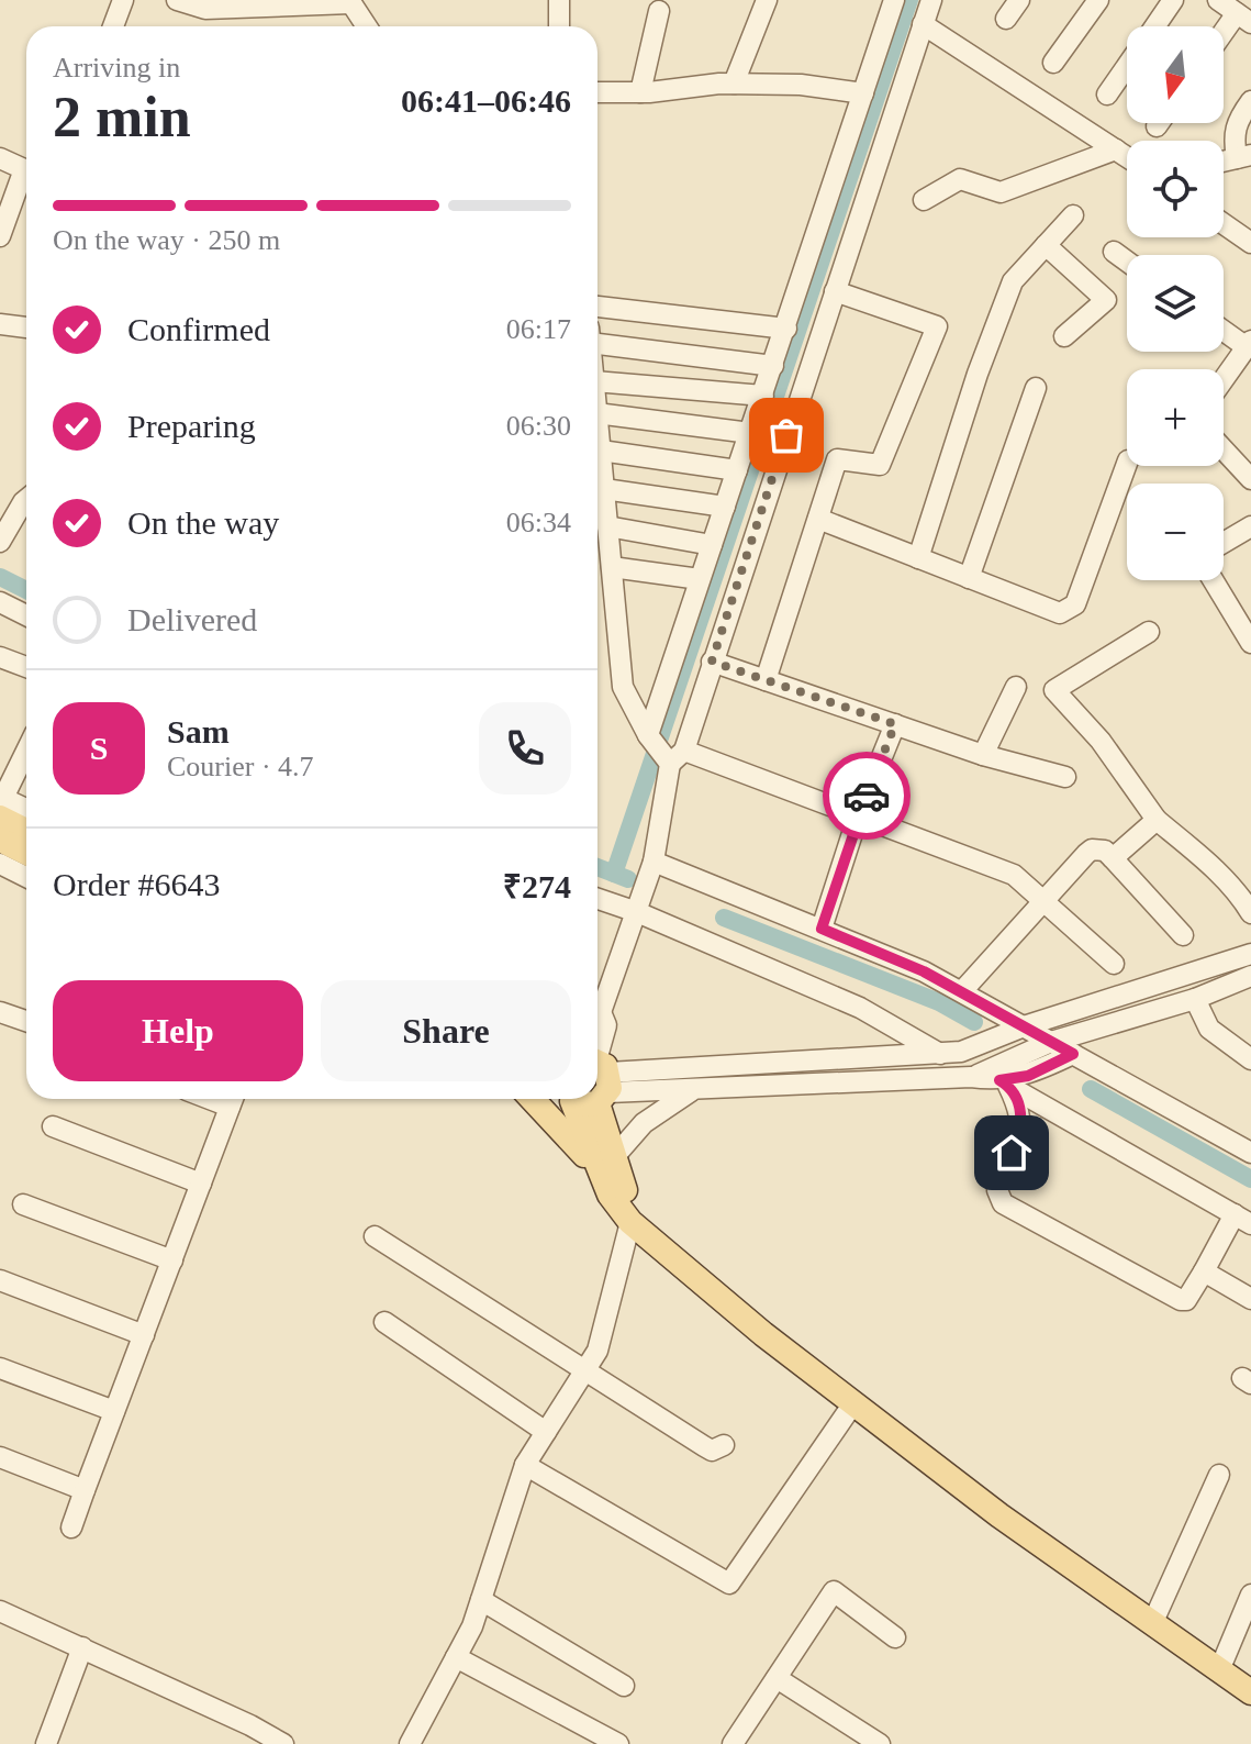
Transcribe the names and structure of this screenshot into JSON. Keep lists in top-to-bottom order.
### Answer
{
  "north": "bottom",
  "page": {
    "map_buttons": ["+", "−"],
    "heading": ["2 min", "Arriving in", "06:41–06:46"],
    "panel": [
      "Sam",
      "Courier · 4.7",
      "Order #6643",
      "₹274"
    ],
    "bar": "On the way · 250 m",
    "list": [
      ["Confirmed", "06:17"],
      ["Preparing", "06:30"],
      ["On the way", "06:34"],
      "Delivered"
    ],
    "round": "S",
    "buttons": ["Help", "Share"]
  }
}
